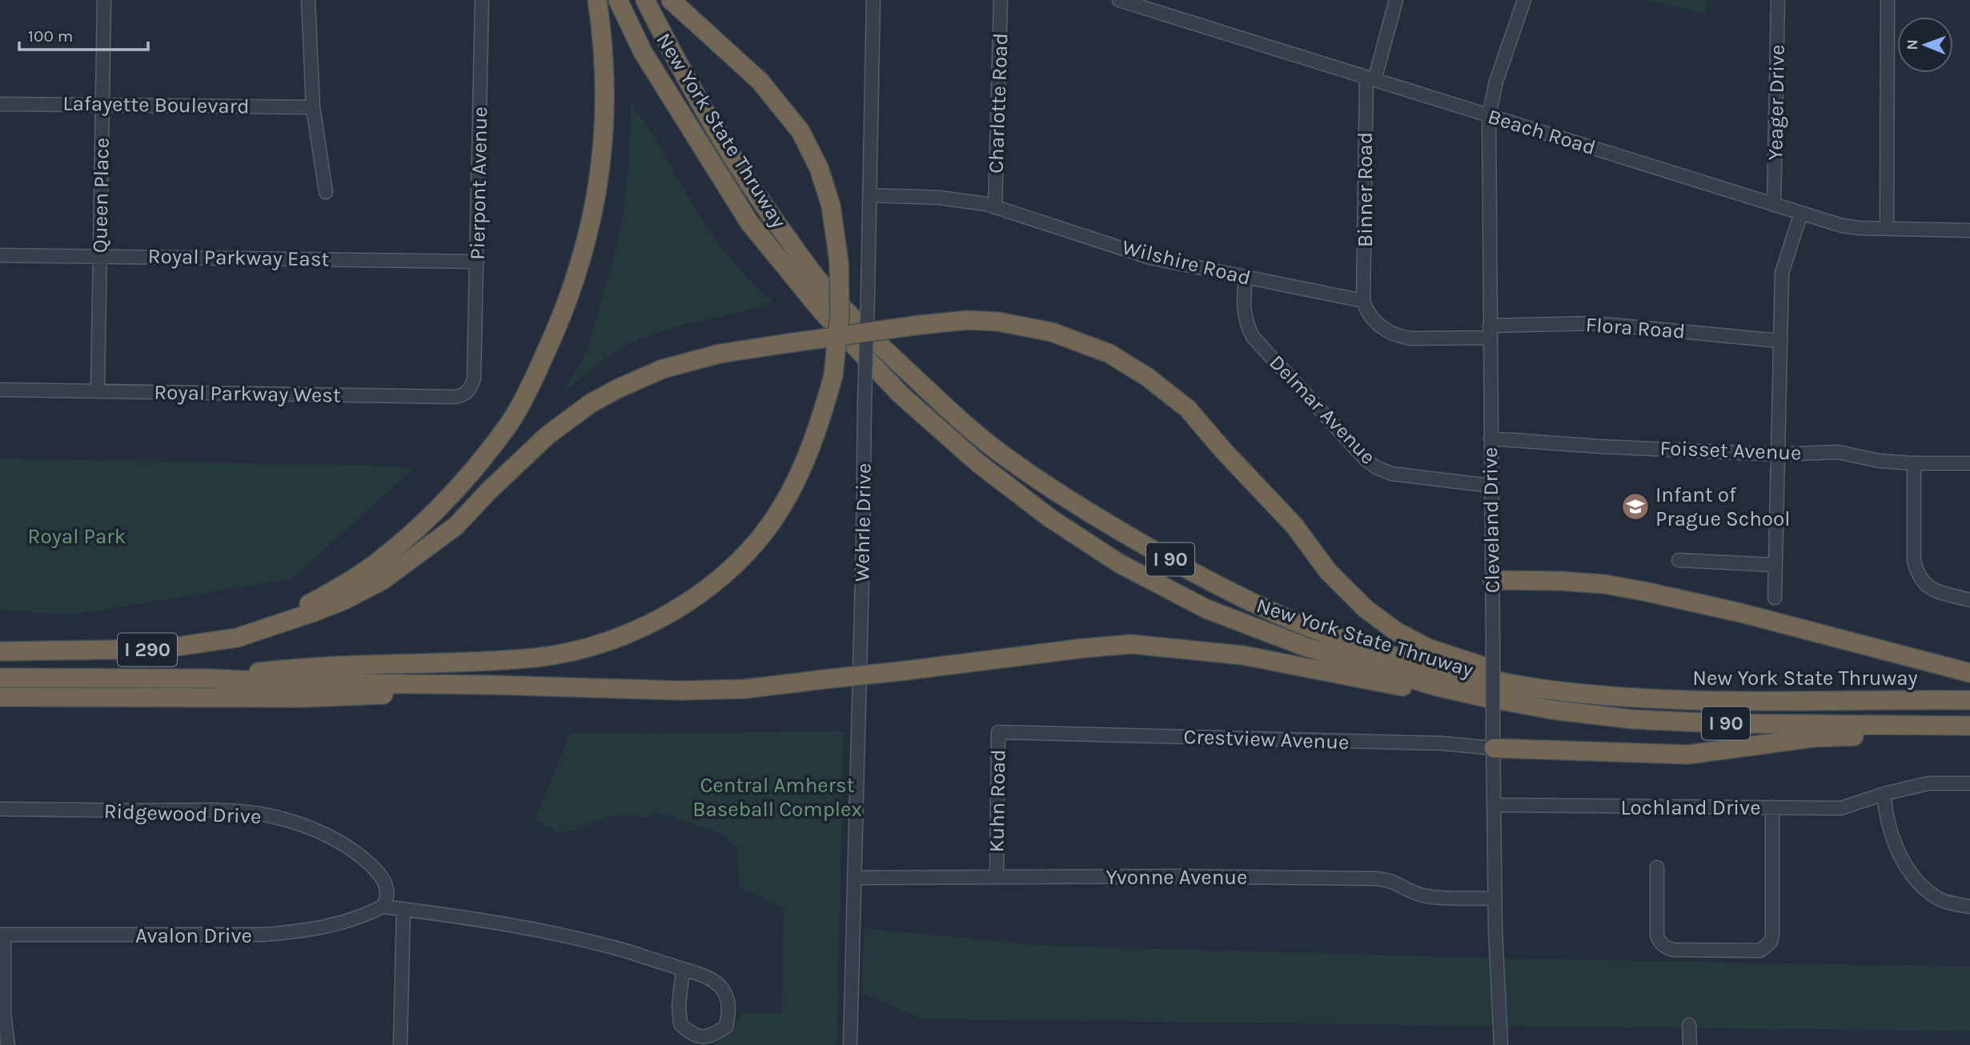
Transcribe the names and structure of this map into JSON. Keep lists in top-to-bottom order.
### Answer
{
  "streets": {
    "highway": ["New York State Thruway", "I 90", "I 290"],
    "street": [
      "Yeager Drive",
      "Charlotte Road",
      "Lafayette Boulevard",
      "Beach Road",
      "Pierpont Avenue",
      "Binner Road",
      "Queen Place",
      "Royal Parkway East",
      "Wilshire Road",
      "Flora Road",
      "Royal Parkway West",
      "Delmar Avenue",
      "Foisset Avenue",
      "Cleveland Drive",
      "Wehrle Drive",
      "Crestview Avenue",
      "Kuhn Road",
      "Lochland Drive",
      "Ridgewood Drive",
      "Yvonne Avenue",
      "Avalon Drive"
    ]
  },
  "crossings": [
    ["Yeager Drive", "Beach Road"],
    ["Charlotte Road", "Wilshire Road"],
    ["Lafayette Boulevard", "Queen Place"],
    ["Beach Road", "Binner Road"],
    ["Beach Road", "Cleveland Drive"],
    ["Pierpont Avenue", "Royal Parkway East"],
    ["Pierpont Avenue", "Royal Parkway West"],
    ["Binner Road", "Wilshire Road"],
    ["Queen Place", "Royal Parkway East"],
    ["Queen Place", "Royal Parkway West"],
    ["Wilshire Road", "Delmar Avenue"],
    ["Wilshire Road", "Wehrle Drive"],
    ["Flora Road", "Cleveland Drive"],
    ["Delmar Avenue", "Cleveland Drive"],
    ["Foisset Avenue", "Cleveland Drive"],
    ["Cleveland Drive", "Crestview Avenue"],
    ["Cleveland Drive", "Lochland Drive"],
    ["Cleveland Drive", "Yvonne Avenue"],
    ["Wehrle Drive", "Yvonne Avenue"],
    ["Crestview Avenue", "Kuhn Road"],
    ["Kuhn Road", "Yvonne Avenue"],
    ["Ridgewood Drive", "Avalon Drive"]
  ],
  "parks": ["Royal Park", "Central Amherst Baseball Complex"],
  "places": {
    "school or university": ["Infant of Prague School"]
  },
  "scale_bar": "100 m",
  "north": "left"
}
